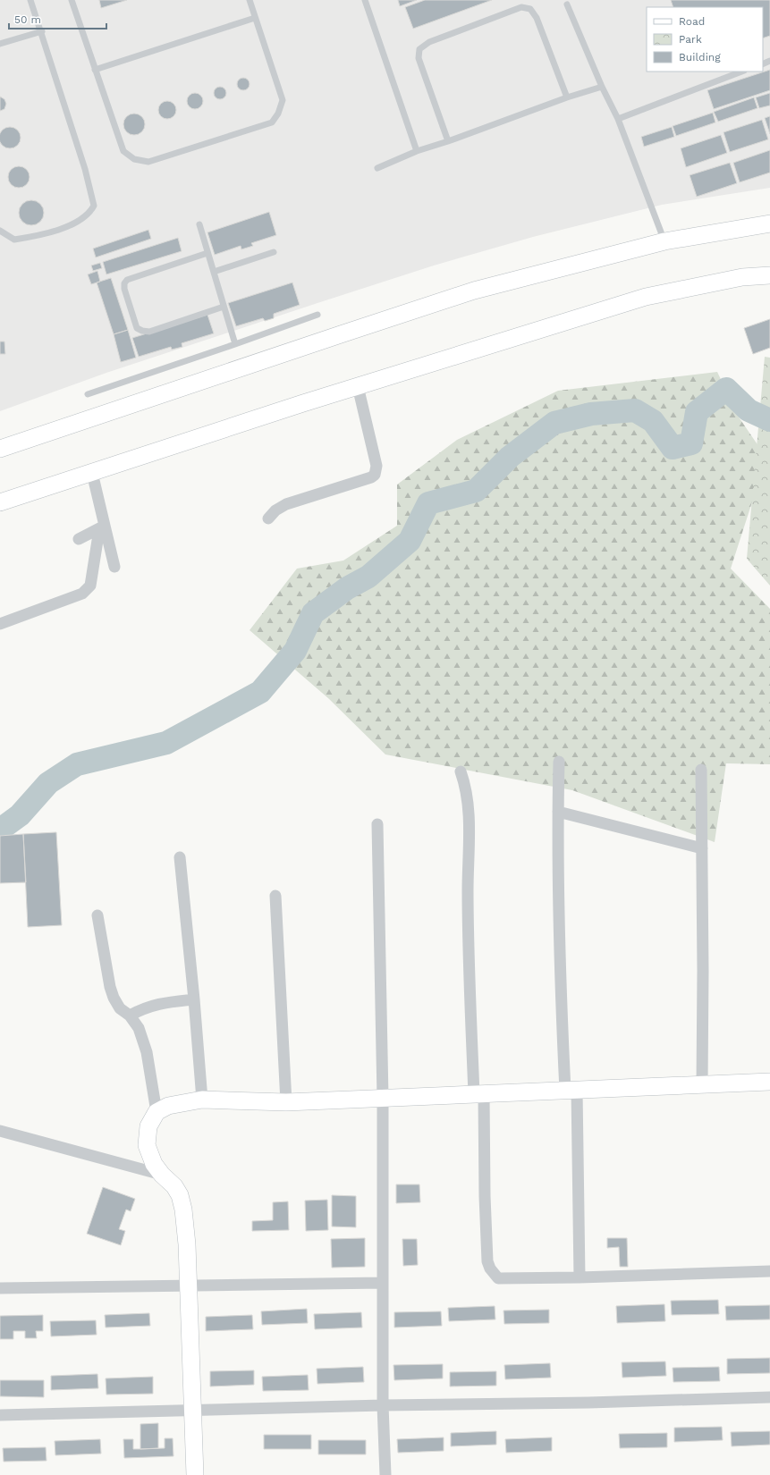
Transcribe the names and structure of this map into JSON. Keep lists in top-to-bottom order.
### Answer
{
  "legend": ["Road", "Park", "Building"],
  "scale_bar": "50 m"
}
